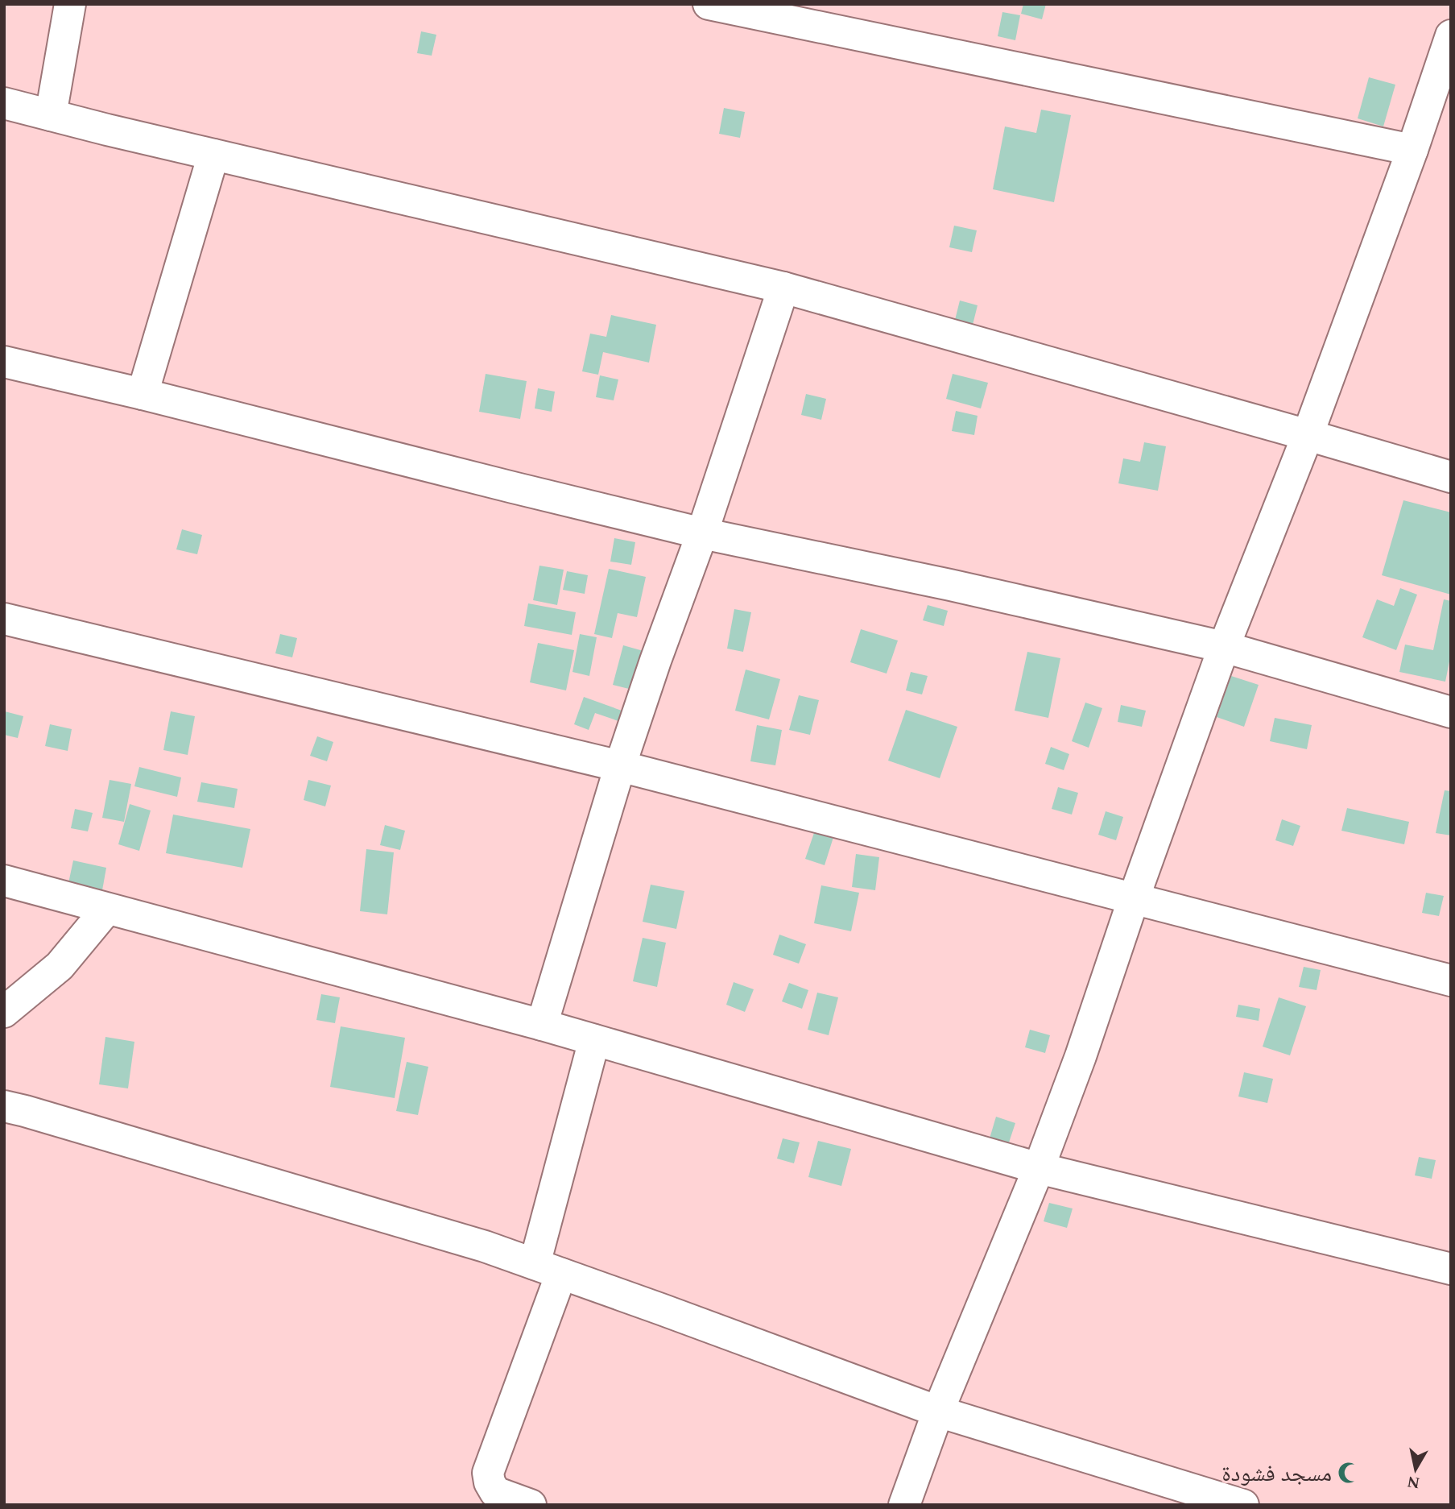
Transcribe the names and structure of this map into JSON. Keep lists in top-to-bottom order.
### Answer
{
  "places": {
    "mosque": ["مسجد فشودة"]
  },
  "north": "bottom"
}
